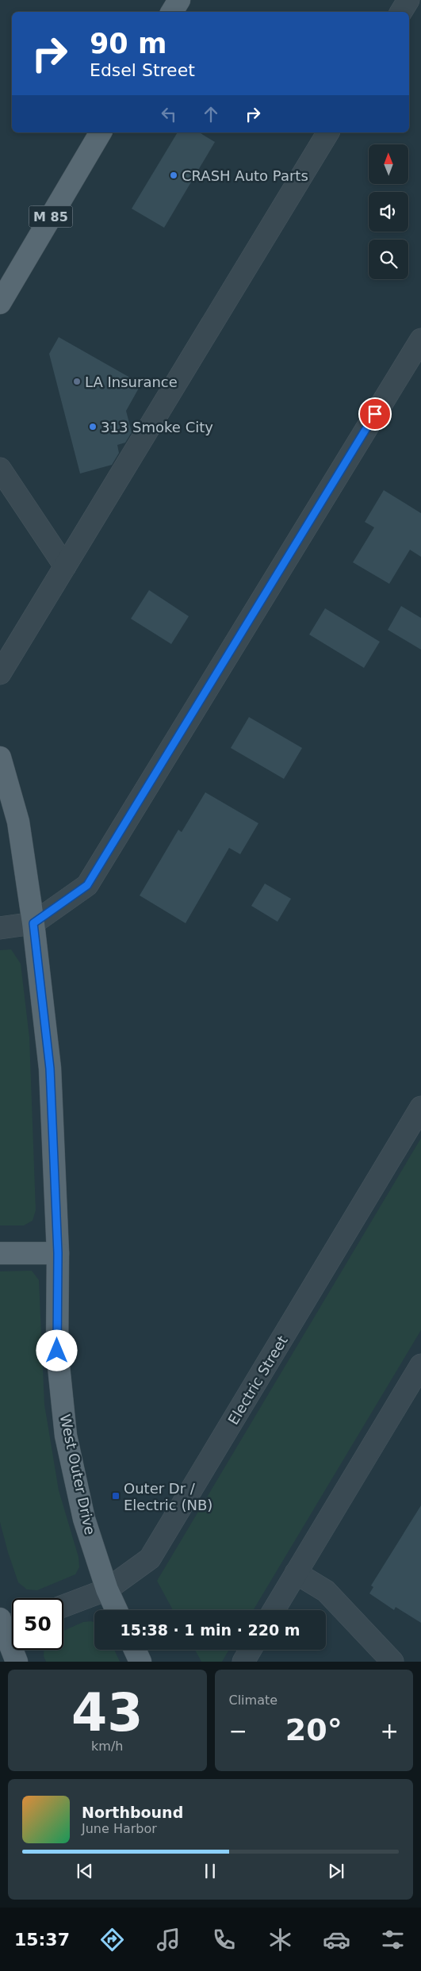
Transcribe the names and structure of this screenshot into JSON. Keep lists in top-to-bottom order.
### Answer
{
  "streets": {
    "main road": ["M 85", "West Outer Drive"],
    "street": ["Electric Street"]
  },
  "crossings": [
    ["Electric Street", "West Outer Drive"]
  ],
  "places": {
    "other": ["CRASH Auto Parts", "LA Insurance", "313 Smoke City"],
    "transit": ["Outer Dr / Electric (NB)"]
  },
  "north": "top",
  "page": {
    "turn": ["90 m", "Edsel Street"],
    "limit": "50",
    "trip": "15:38 · 1 min · 220 m",
    "tile": [
      ["43", "km/h"],
      "Climate"
    ],
    "heat": ["−", "20°", "+"],
    "song": ["Northbound", "June Harbor"],
    "tabs": "15:37"
  }
}
